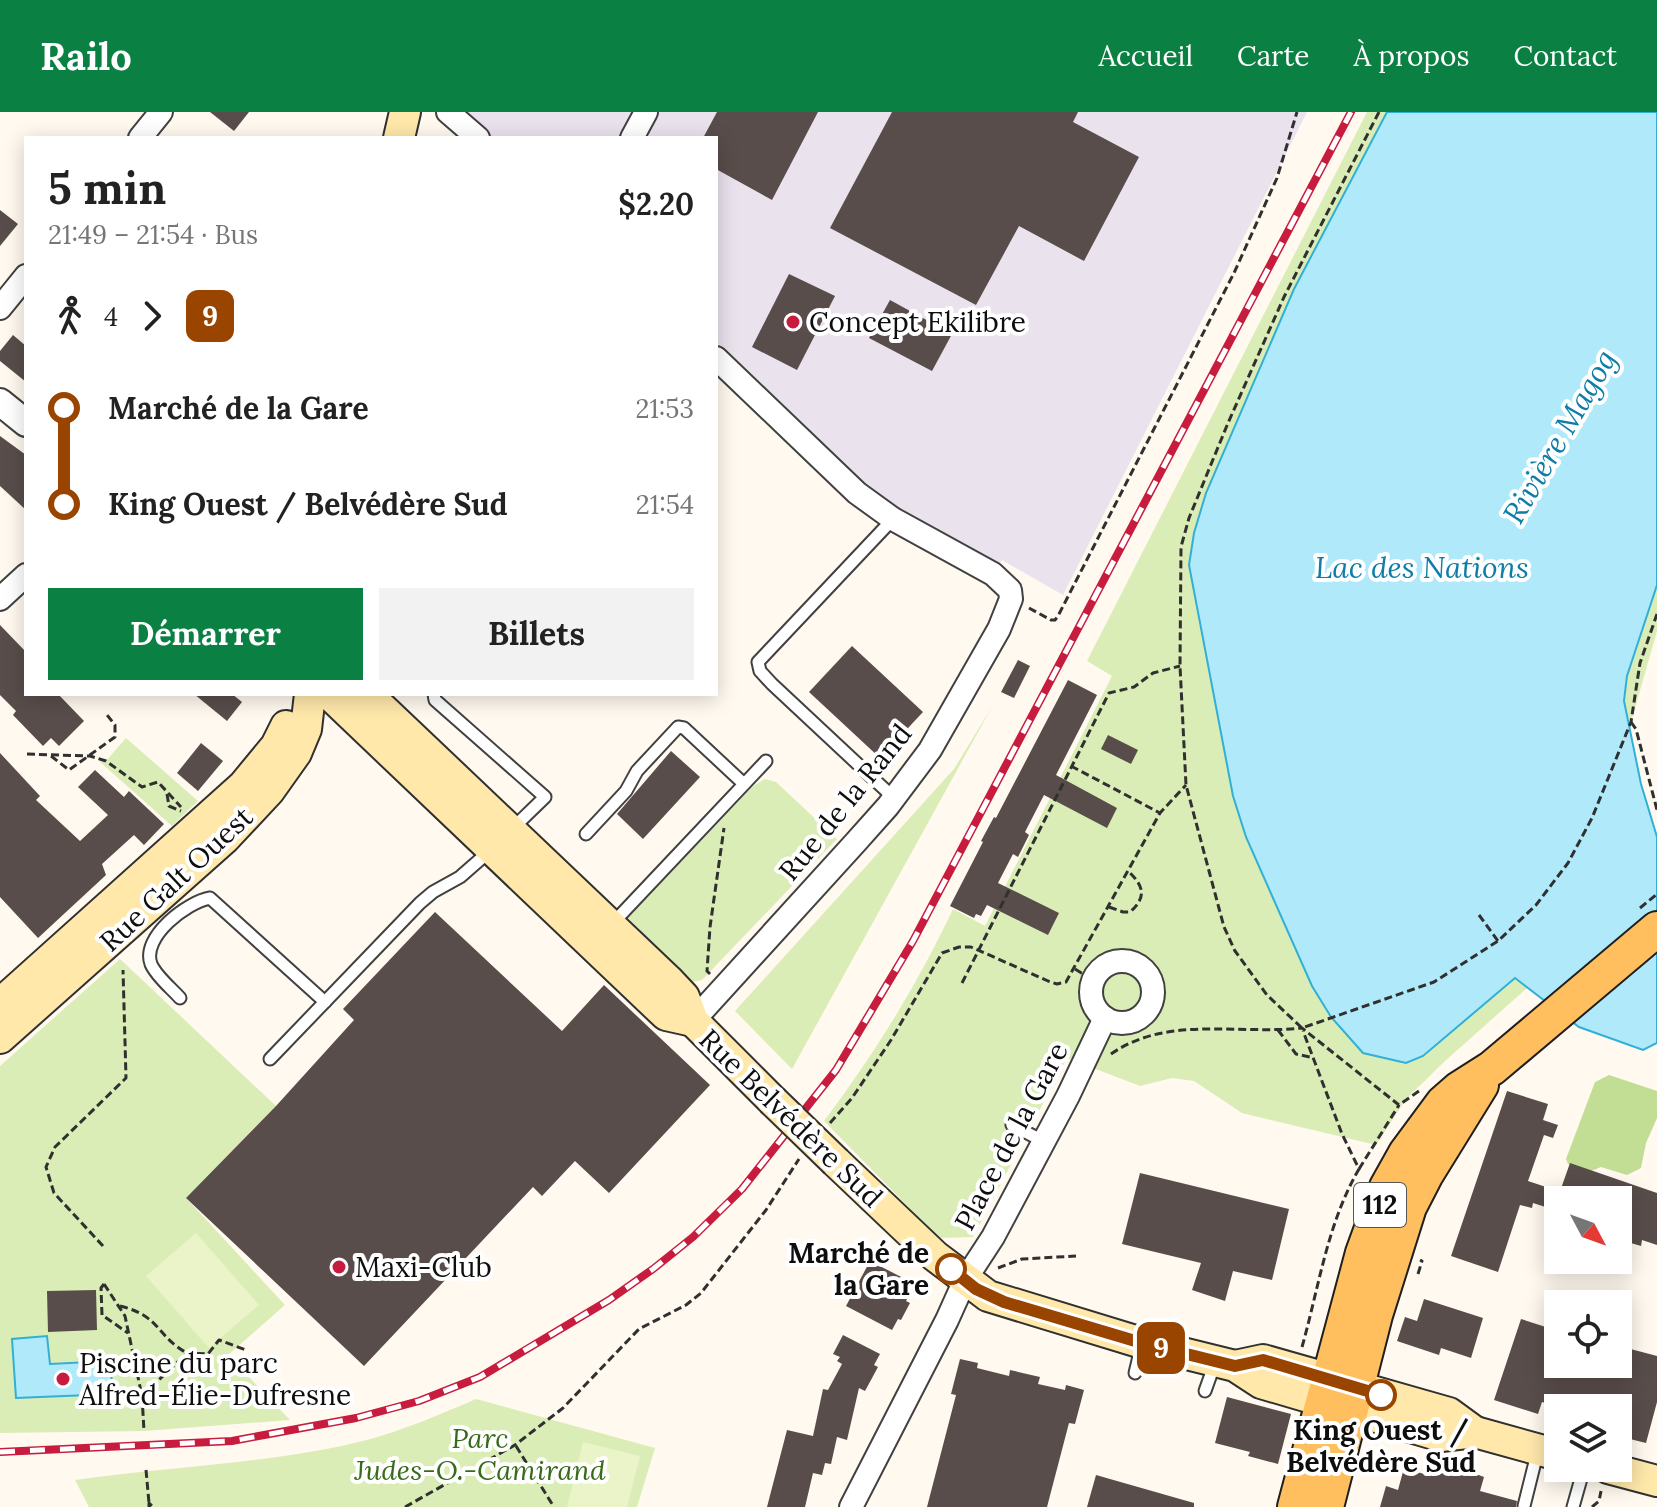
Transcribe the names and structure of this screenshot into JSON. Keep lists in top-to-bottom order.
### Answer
{
  "streets": {
    "main road": ["Rue Galt Ouest", "Rue Belvédère Sud", "112"],
    "street": ["Rue de la Rand", "Place de la Gare"]
  },
  "crossings": [
    ["Rue de la Rand", "Rue Belvédère Sud"],
    ["Rue Belvédère Sud", "Place de la Gare"],
    ["Rue Belvédère Sud", "112"]
  ],
  "water": ["Rivière Magog", "Lac des Nations"],
  "parks": ["Parc Judes-O.-Camirand"],
  "places": [
    "Concept Ekilibre",
    "Maxi-Club",
    "Marché de la Gare",
    "Piscine du parc Alfred-Élie-Dufresne",
    "King Ouest / Belvédère Sud"
  ],
  "lines": ["bus line 9"],
  "north": "bottom right",
  "page": {
    "header": "Railo",
    "nav": [
      "Accueil",
      "Carte",
      "À propos",
      "Contact"
    ],
    "on_map": "9",
    "heading": ["5 min", "21:49 – 21:54 · Bus", "$2.20"],
    "legs": ["4", "9"],
    "list": [
      {
        "name": "Marché de la Gare",
        "value": "21:53"
      },
      {
        "name": "King Ouest / Belvédère Sud",
        "value": "21:54"
      }
    ],
    "buttons": ["Démarrer", "Billets"]
  }
}
